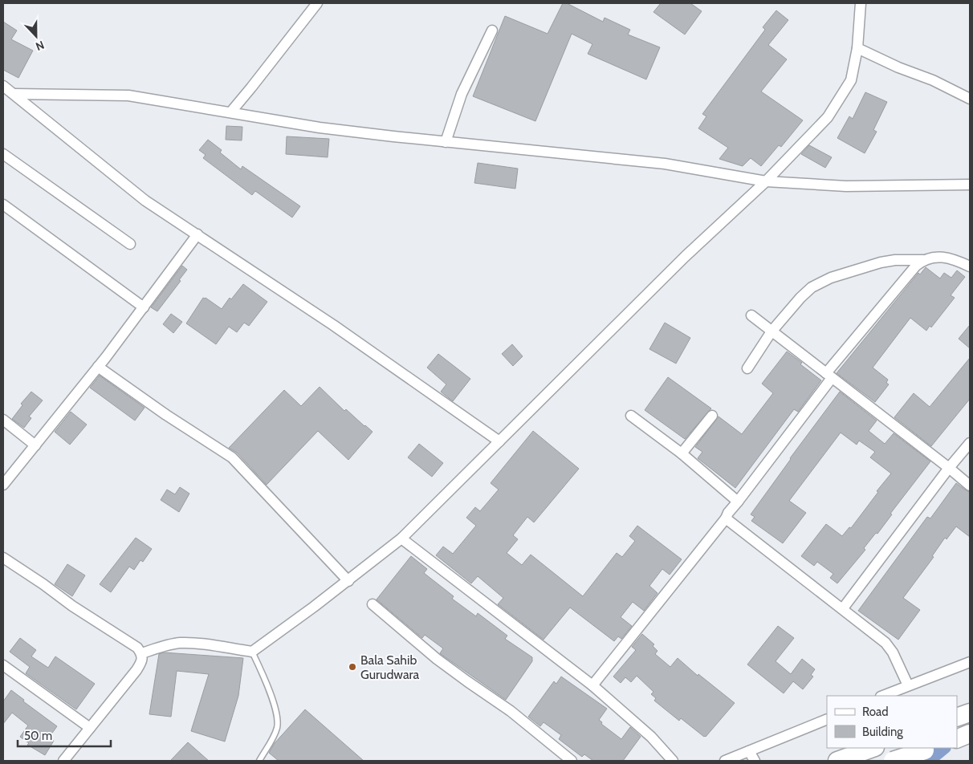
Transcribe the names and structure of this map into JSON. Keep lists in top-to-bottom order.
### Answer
{
  "places": ["Bala Sahib Gurudwara"],
  "legend": ["Road", "Building"],
  "scale_bar": "50 m",
  "north": "bottom"
}
